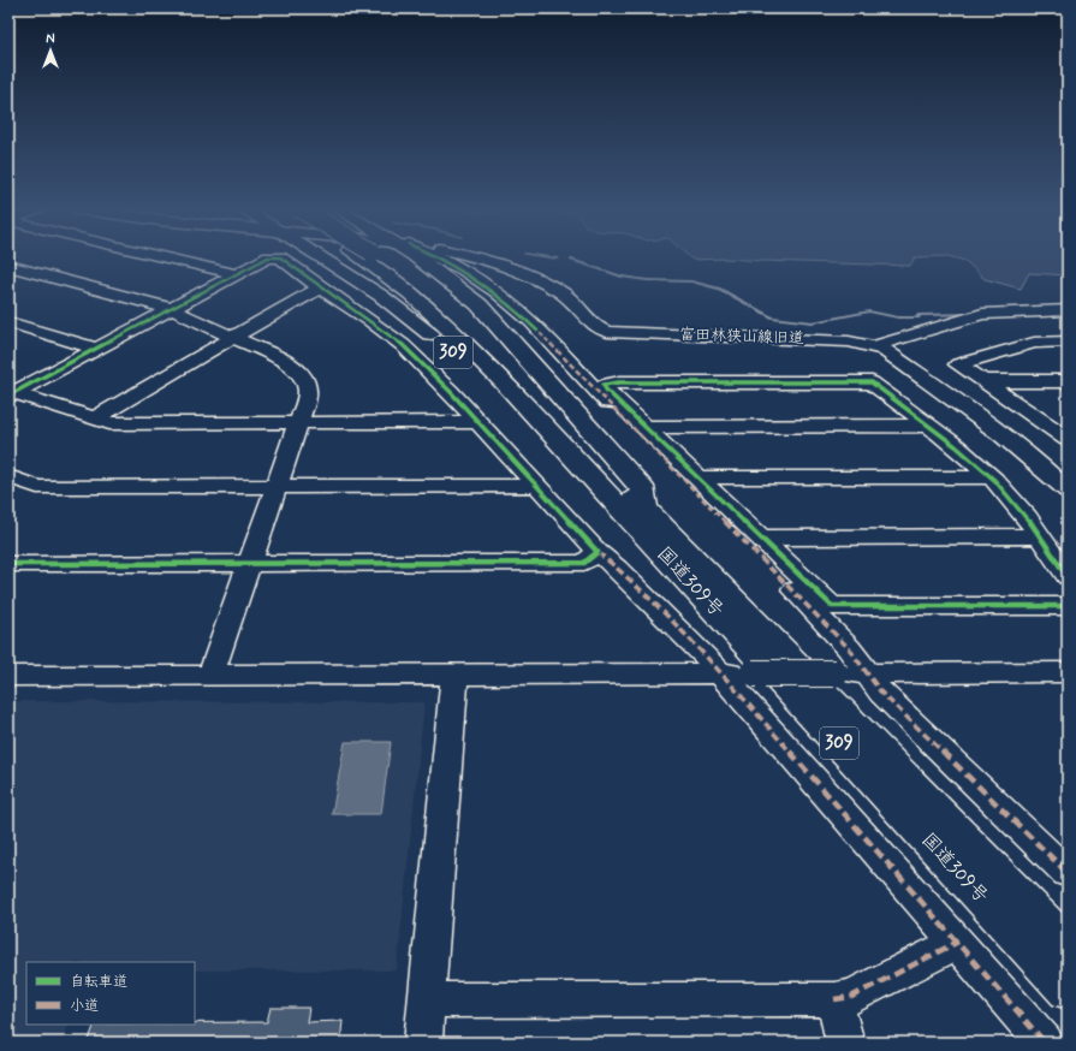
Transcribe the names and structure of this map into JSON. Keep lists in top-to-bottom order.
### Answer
{
  "streets": {
    "main road": ["309", "国道309号"],
    "street": ["富田林狭山線旧道"]
  },
  "crossings": [
    ["309", "国道309号"]
  ],
  "legend": ["自転車道", "小道"],
  "north": "top"
}
